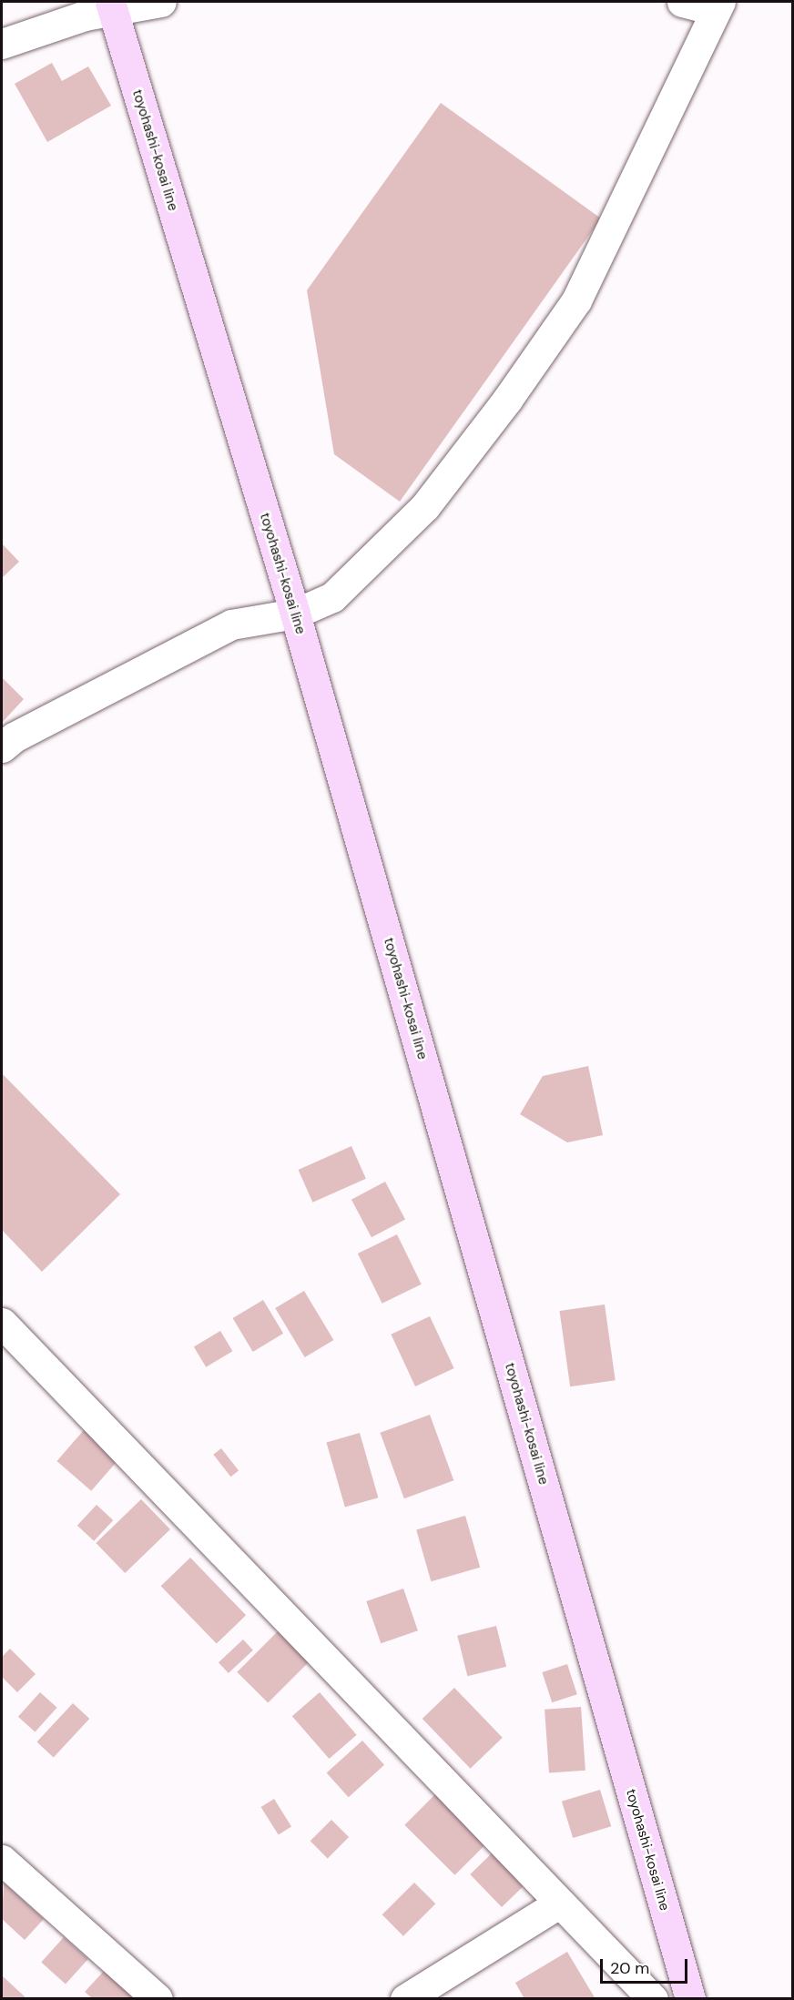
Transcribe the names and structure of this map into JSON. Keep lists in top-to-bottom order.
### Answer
{
  "streets": {
    "main road": ["toyohashi-kosai line"]
  },
  "scale_bar": "20 m"
}
